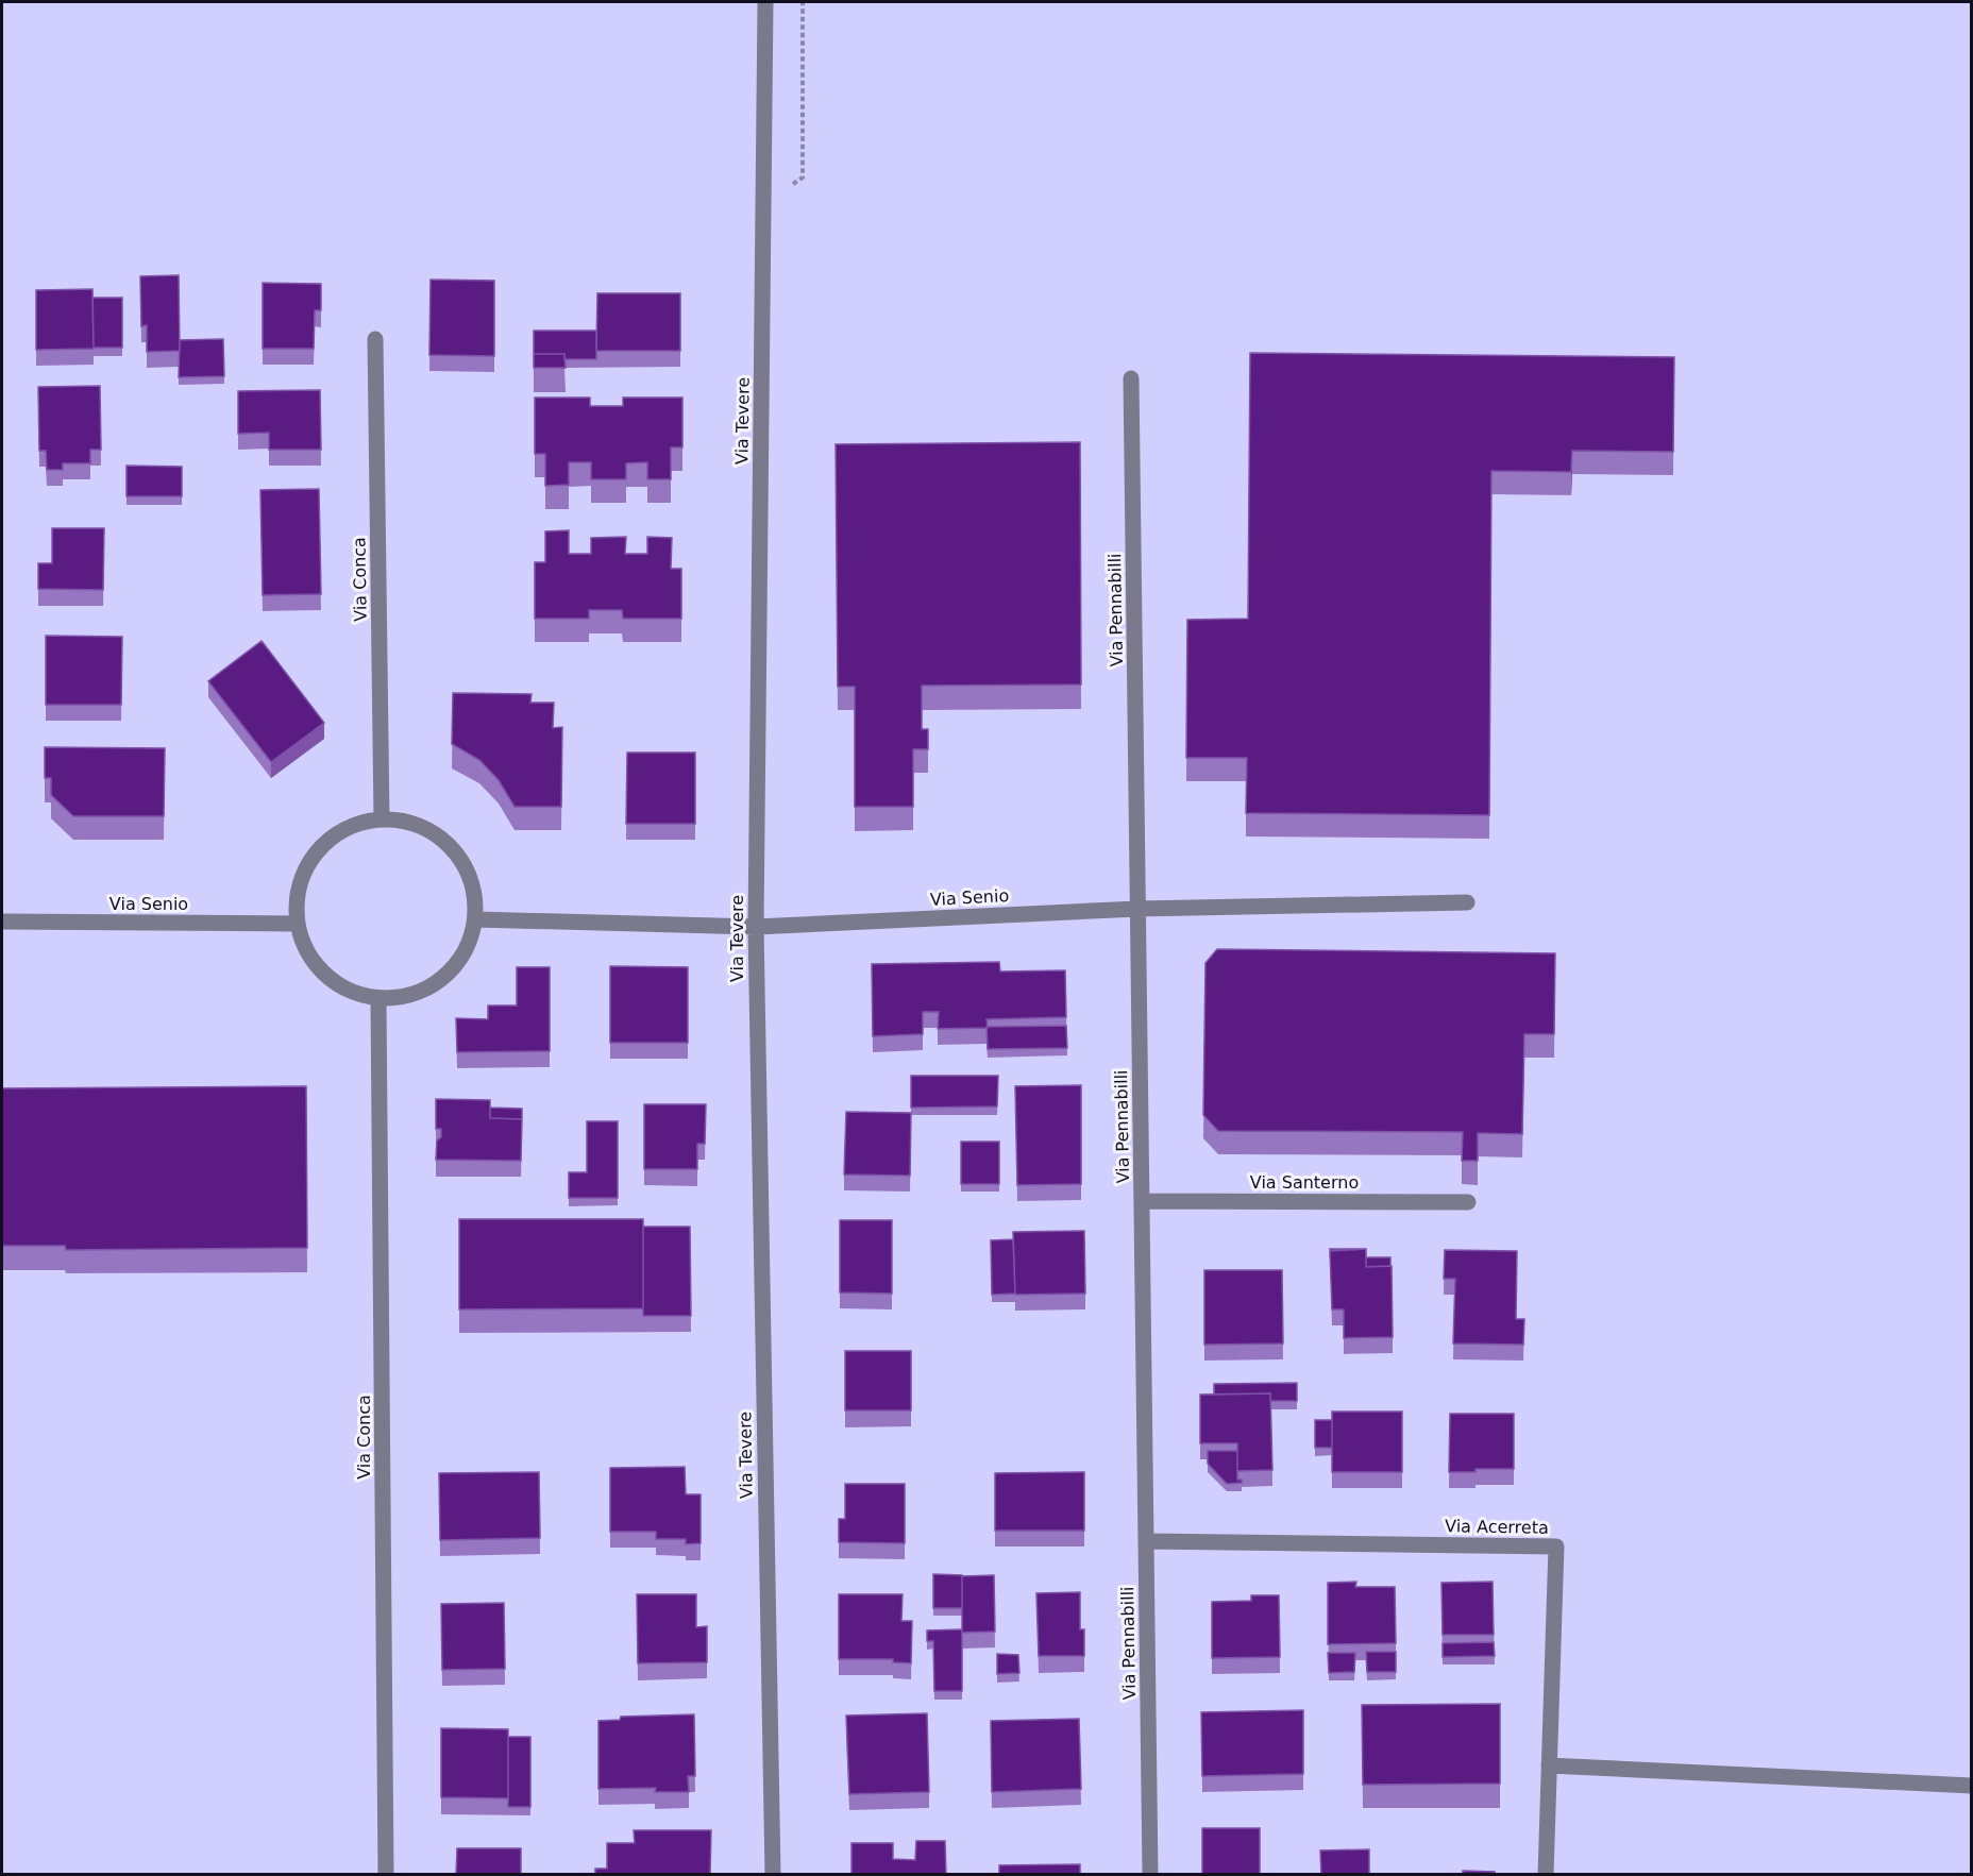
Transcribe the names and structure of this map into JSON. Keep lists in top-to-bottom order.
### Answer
{
  "streets": {
    "street": [
      "Via Tevere",
      "Via Conca",
      "Via Pennabilli",
      "Via Senio",
      "Via Santerno",
      "Via Acerreta"
    ]
  },
  "crossings": [
    ["Via Tevere", "Via Senio"],
    ["Via Conca", "Via Senio"],
    ["Via Pennabilli", "Via Senio"],
    ["Via Pennabilli", "Via Santerno"],
    ["Via Pennabilli", "Via Acerreta"]
  ]
}
